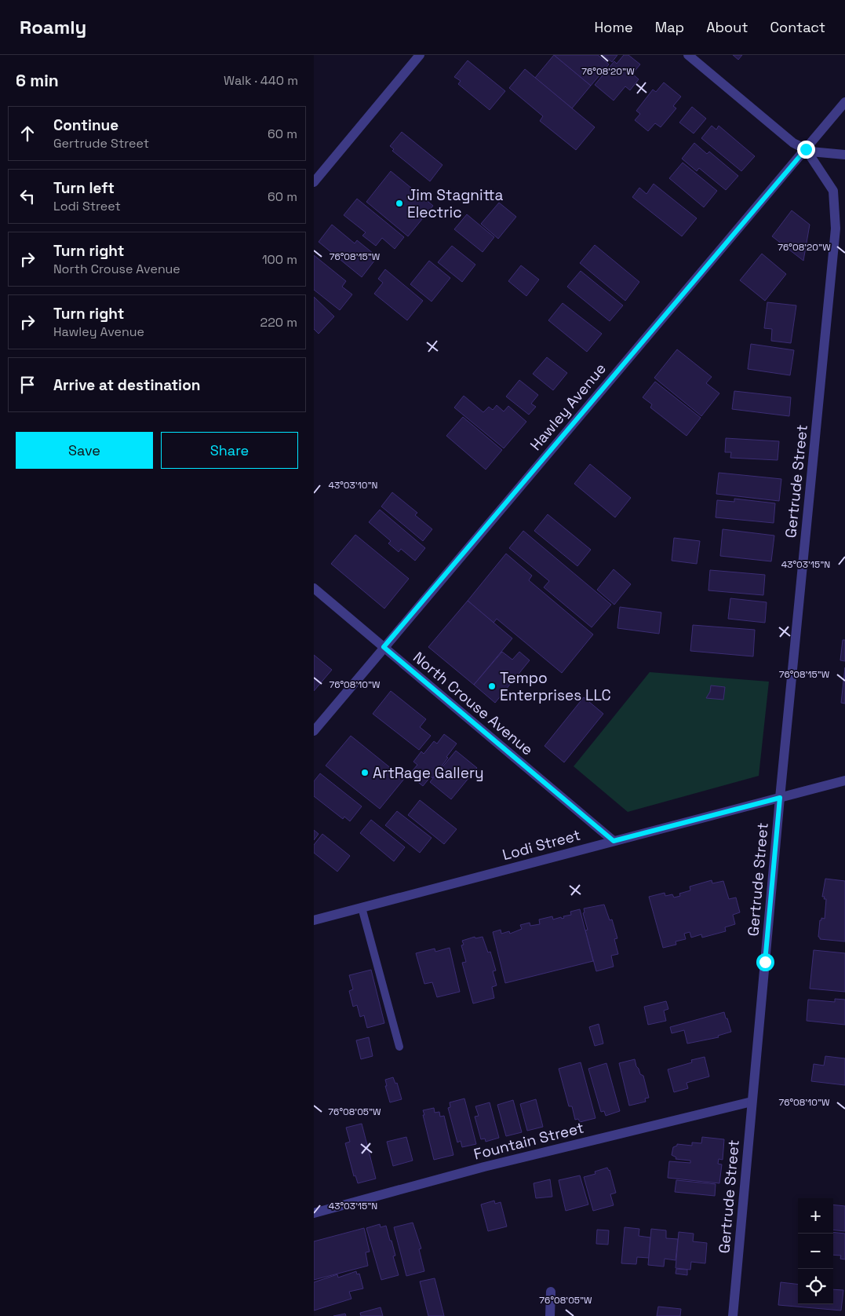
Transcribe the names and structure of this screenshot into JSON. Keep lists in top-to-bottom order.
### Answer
{
  "streets": {
    "street": [
      "Hawley Avenue",
      "Gertrude Street",
      "North Crouse Avenue",
      "Lodi Street",
      "Fountain Street"
    ]
  },
  "crossings": [
    ["Hawley Avenue", "Gertrude Street"],
    ["Hawley Avenue", "North Crouse Avenue"],
    ["Gertrude Street", "Lodi Street"],
    ["Gertrude Street", "Fountain Street"],
    ["North Crouse Avenue", "Lodi Street"]
  ],
  "places": ["Jim Stagnitta Electric", "Tempo Enterprises LLC", "ArtRage Gallery"],
  "page": {
    "header": "Roamly",
    "nav": [
      "Home",
      "Map",
      "About",
      "Contact"
    ],
    "heading": ["6 min", "Walk · 440 m"],
    "list": [
      ["Continue", "Gertrude Street", "60 m"],
      ["Turn left", "Lodi Street", "60 m"],
      ["Turn right", "North Crouse Avenue", "100 m"],
      ["Turn right", "Hawley Avenue", "220 m"],
      "Arrive at destination"
    ],
    "buttons": ["Save", "Share"],
    "map_buttons": ["+", "−"]
  },
  "coordinates": [
    "76°08'20\"W",
    "76°08'15\"W",
    "43°03'10\"N",
    "43°03'15\"N",
    "76°08'10\"W",
    "76°08'05\"W"
  ]
}
